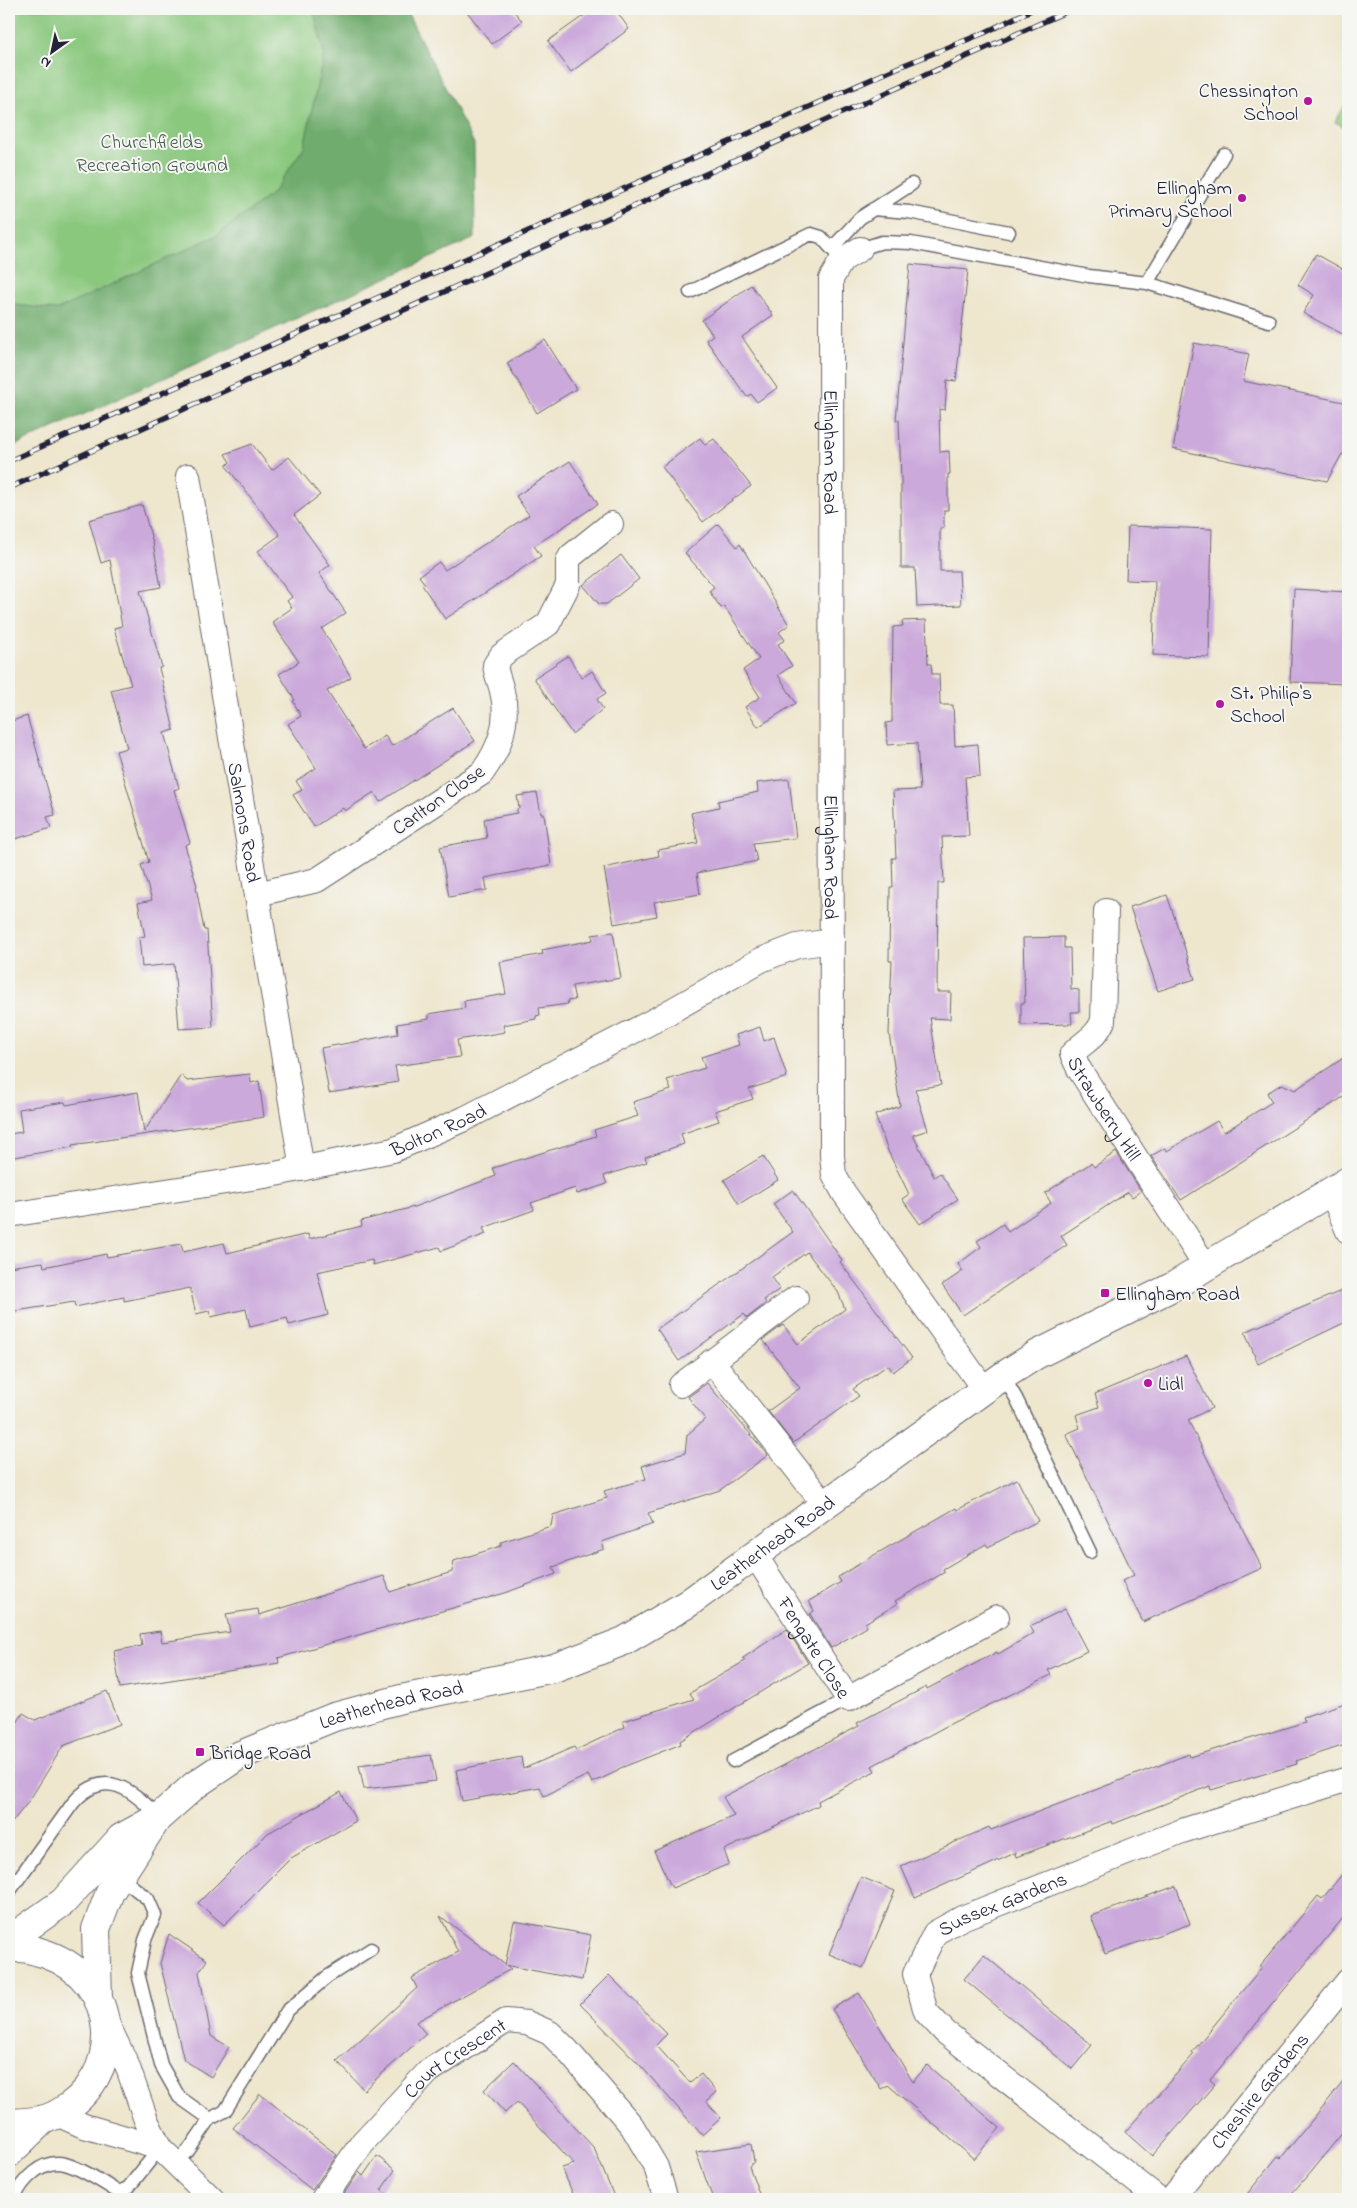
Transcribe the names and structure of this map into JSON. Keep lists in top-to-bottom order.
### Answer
{
  "streets": {
    "highway": ["Leatherhead Road"],
    "street": [
      "Ellingham Road",
      "Carlton Close",
      "Salmons Road",
      "Strawberry Hill",
      "Bolton Road",
      "Fengate Close",
      "Sussex Gardens",
      "Court Crescent",
      "Cheshire Gardens"
    ]
  },
  "crossings": [
    ["Ellingham Road", "Bolton Road"],
    ["Ellingham Road", "Leatherhead Road"],
    ["Carlton Close", "Salmons Road"],
    ["Salmons Road", "Bolton Road"],
    ["Strawberry Hill", "Leatherhead Road"],
    ["Leatherhead Road", "Fengate Close"]
  ],
  "parks": ["Churchfields Recreation Ground"],
  "places": {
    "other": [
      "Chessington School",
      "Ellingham Primary School",
      "St. Philip's School",
      "Lidl"
    ],
    "transit": ["Ellingham Road", "Bridge Road"]
  },
  "north": "bottom left"
}
